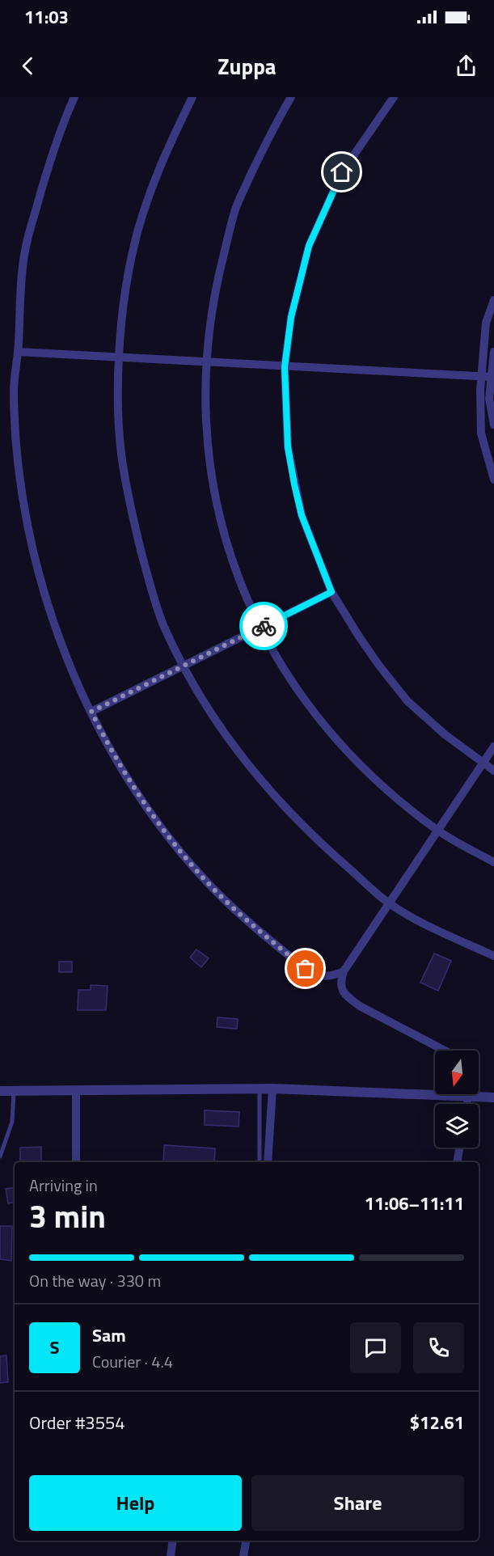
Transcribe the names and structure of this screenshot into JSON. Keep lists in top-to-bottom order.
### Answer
{
  "north": "bottom",
  "page": {
    "status": "11:03",
    "header": "Zuppa",
    "heading": ["3 min", "Arriving in", "11:06–11:11"],
    "panel": [
      "Sam",
      "Courier · 4.4",
      "Order #3554",
      "$12.61"
    ],
    "bar": "On the way · 330 m",
    "round": "S",
    "buttons": ["Help", "Share"]
  }
}
